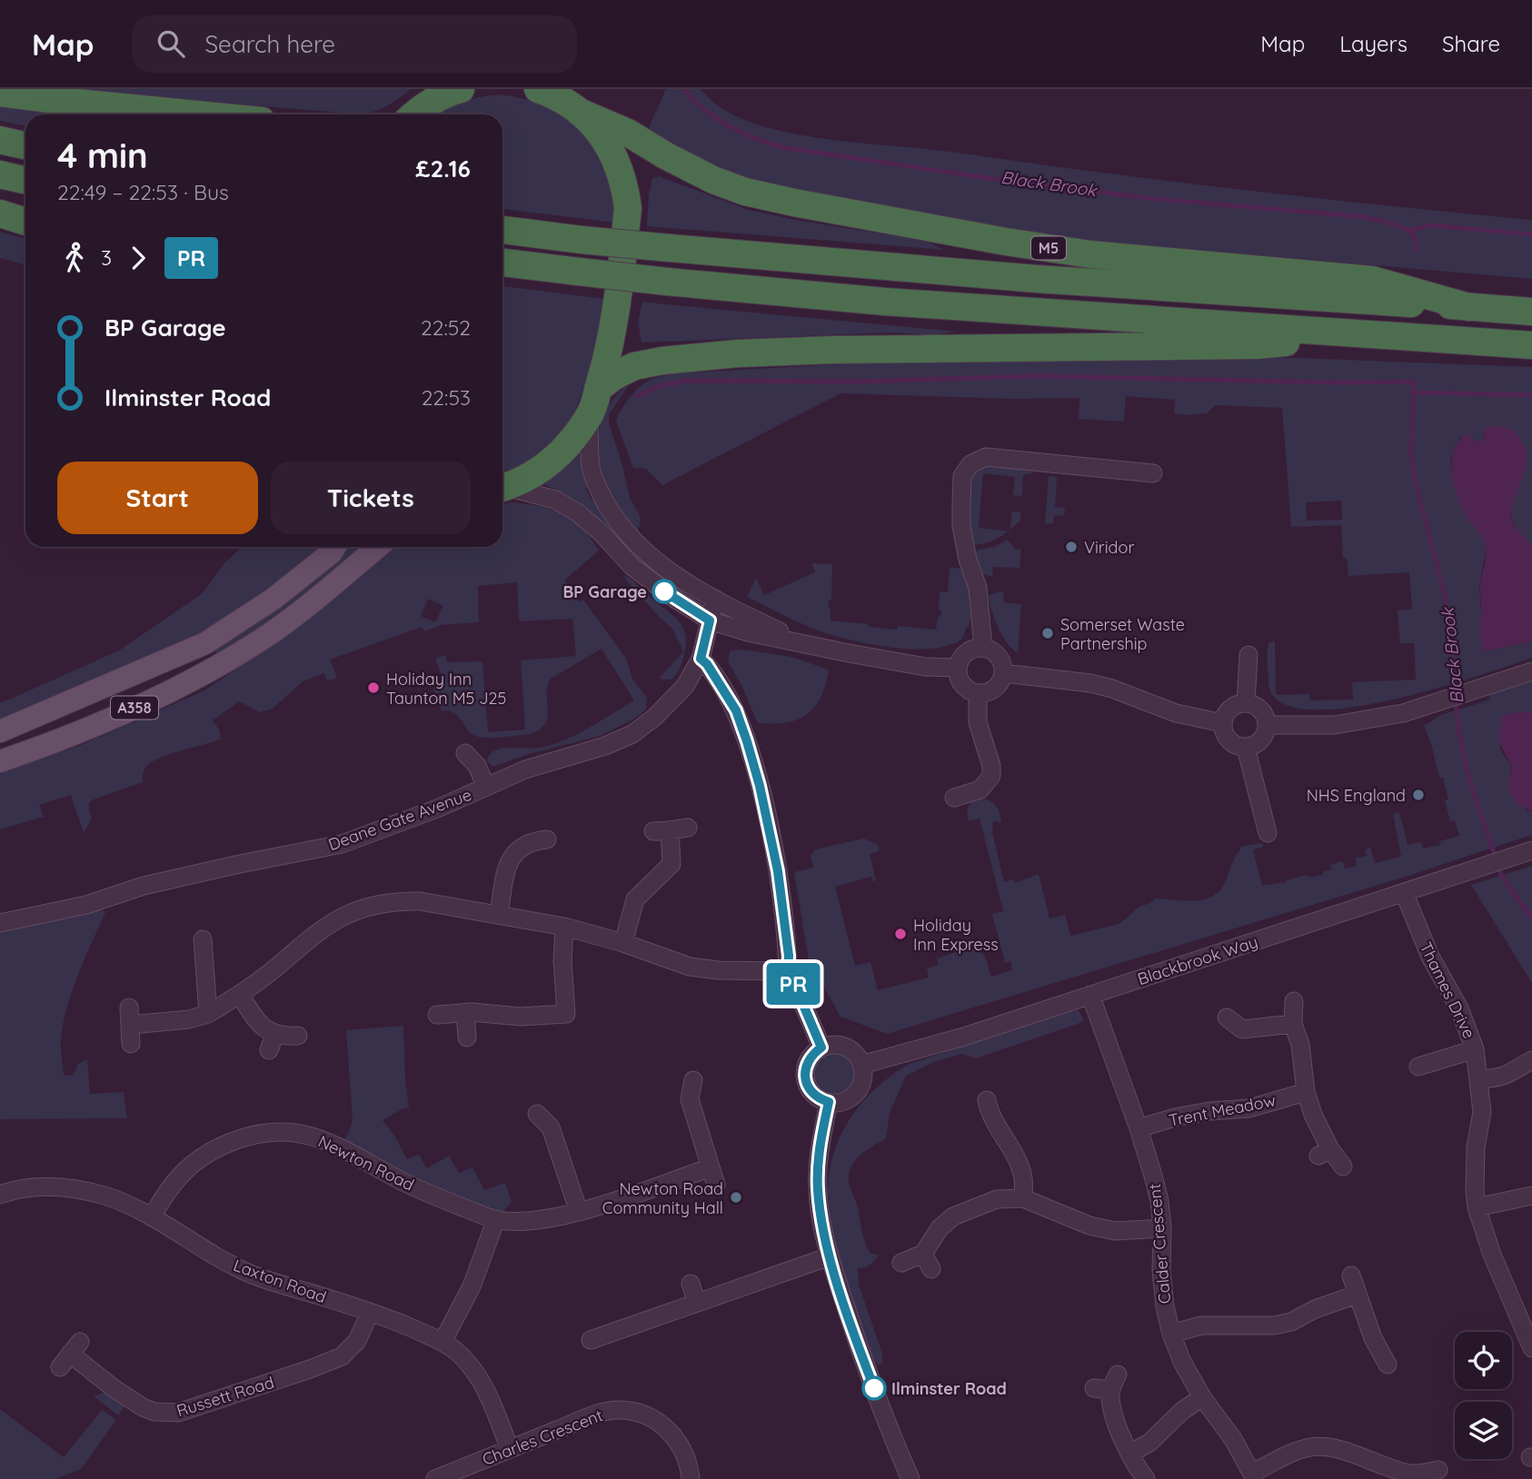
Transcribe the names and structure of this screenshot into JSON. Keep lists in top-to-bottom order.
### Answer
{
  "streets": {
    "highway": ["M5"],
    "main road": ["A358"],
    "street": [
      "Deane Gate Avenue",
      "Blackbrook Way",
      "Thames Drive",
      "Trent Meadow",
      "Newton Road",
      "Calder Crescent",
      "Laxton Road",
      "Russett Road",
      "Charles Crescent"
    ]
  },
  "crossings": [
    ["Blackbrook Way", "Thames Drive"],
    ["Blackbrook Way", "Calder Crescent"],
    ["Trent Meadow", "Calder Crescent"],
    ["Newton Road", "Laxton Road"],
    ["Laxton Road", "Russett Road"],
    ["Laxton Road", "Charles Crescent"]
  ],
  "water": ["Black Brook"],
  "places": [
    "Viridor",
    "BP Garage",
    "Somerset Waste Partnership",
    "Holiday Inn Taunton M5 J25",
    "NHS England",
    "Holiday Inn Express",
    "Newton Road Community Hall",
    "Ilminster Road"
  ],
  "lines": ["bus line PR"],
  "page": {
    "header": "Map",
    "search": "Search here",
    "nav": ["Map", "Layers", "Share"],
    "on_map": "PR",
    "heading": ["4 min", "22:49 – 22:53 · Bus", "£2.16"],
    "legs": ["3", "PR"],
    "list": [
      {
        "name": "BP Garage",
        "value": "22:52"
      },
      {
        "name": "Ilminster Road",
        "value": "22:53"
      }
    ],
    "buttons": ["Start", "Tickets"]
  }
}
